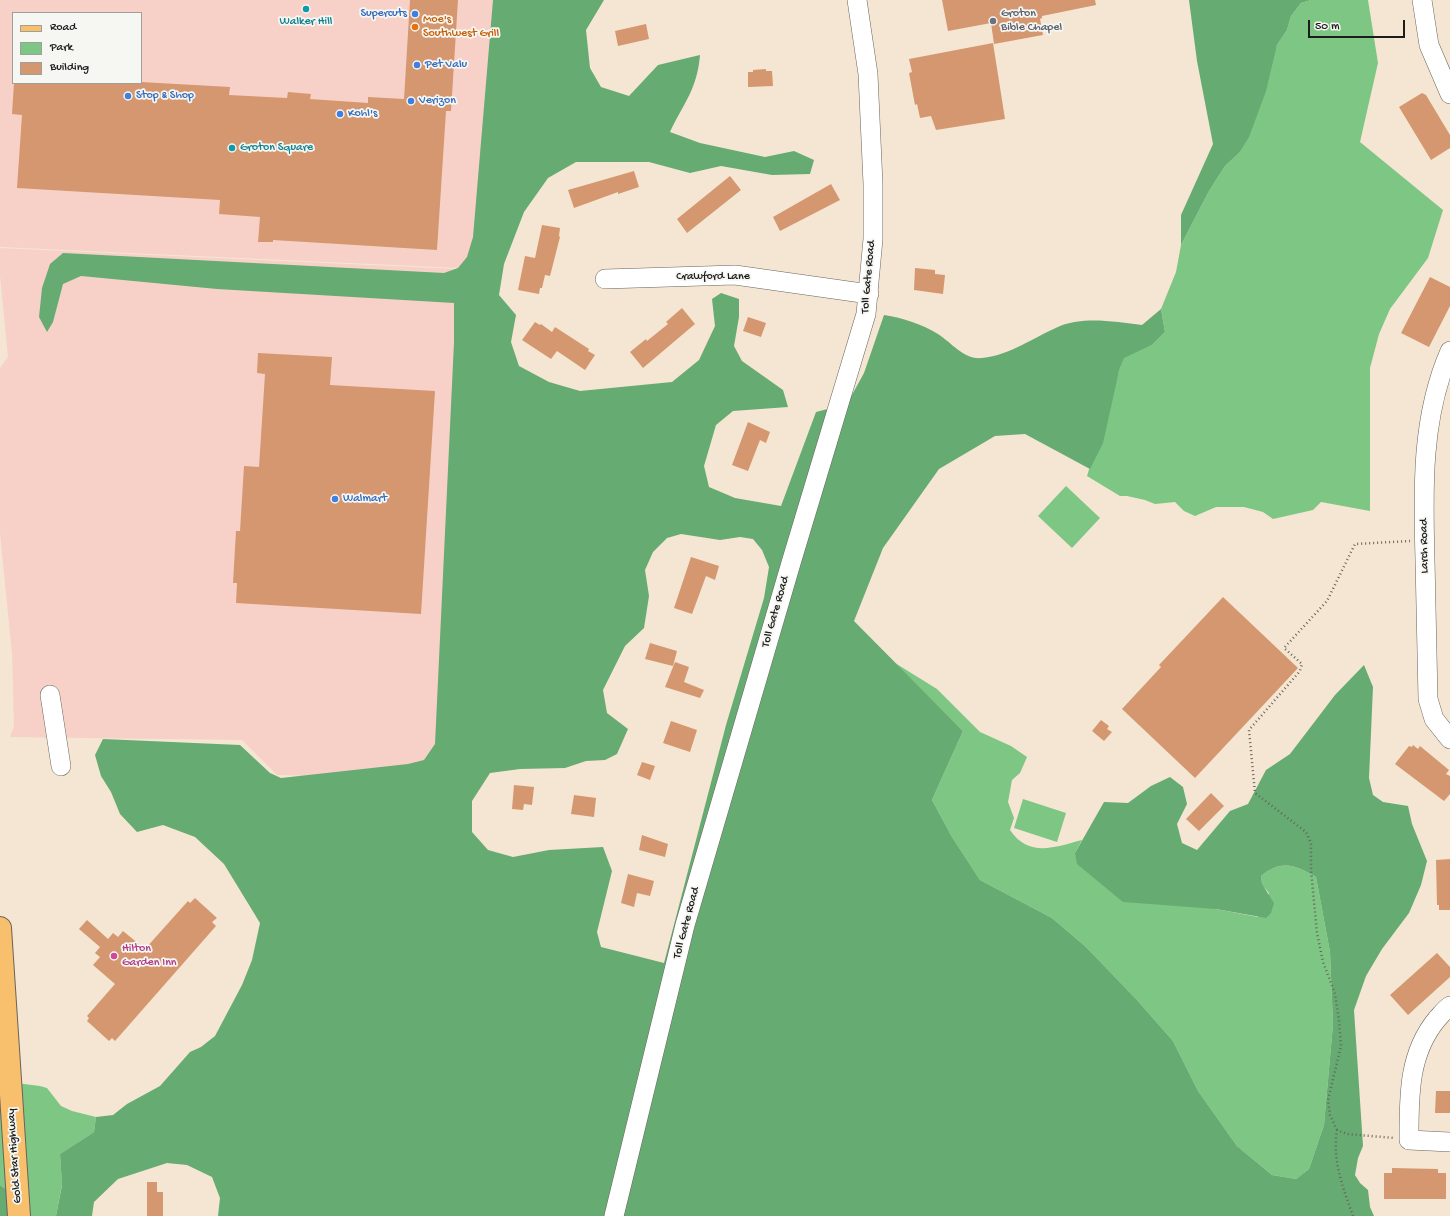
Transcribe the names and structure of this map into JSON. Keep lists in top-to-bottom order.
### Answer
{
  "streets": {
    "main road": ["Gold Star Highway"],
    "street": ["Crawford Lane", "Toll Gate Road", "Larch Road"]
  },
  "crossings": [
    ["Crawford Lane", "Toll Gate Road"]
  ],
  "places": [
    "Walker Hill",
    "Supercuts",
    "Groton Bible Chapel",
    "Moe's Southwest Grill",
    "Pet Valu",
    "Stop & Shop",
    "Verizon",
    "Kohl's",
    "Groton Square",
    "Walmart",
    "Hilton Garden Inn"
  ],
  "legend": ["Road", "Park", "Building"],
  "scale_bar": "50 m"
}
